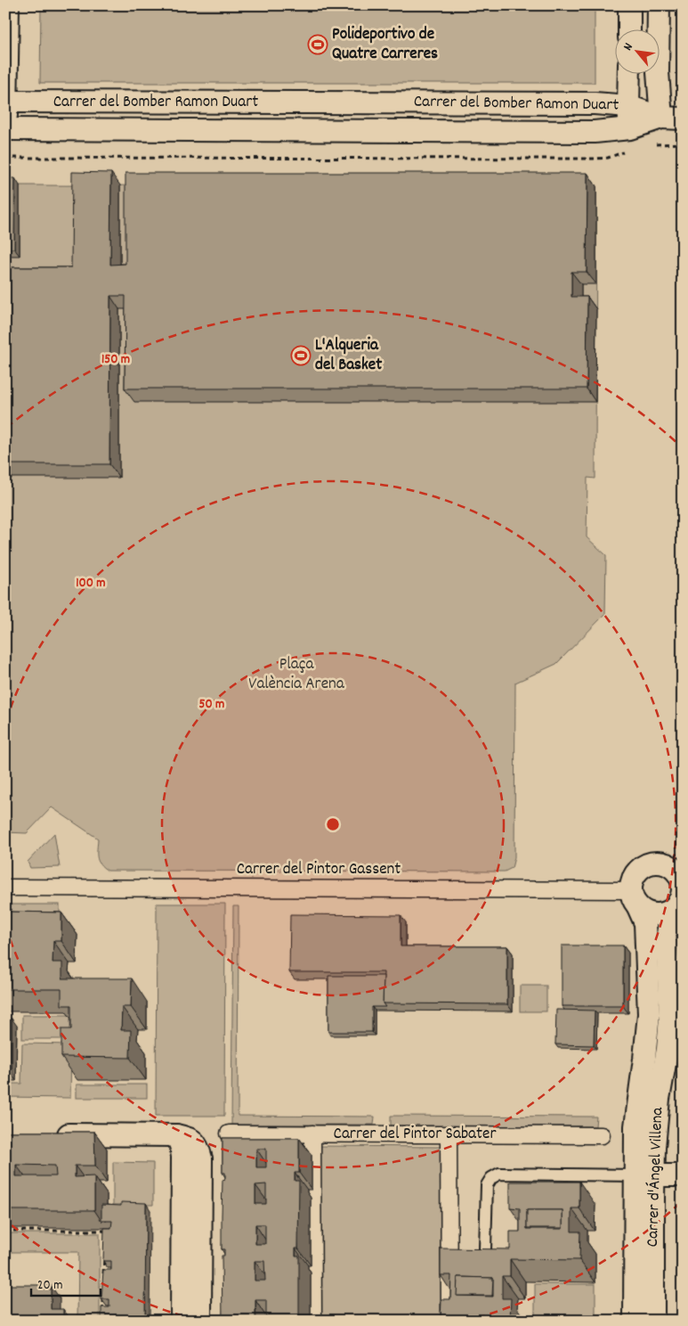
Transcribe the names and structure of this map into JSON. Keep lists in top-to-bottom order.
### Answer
{
  "streets": {
    "street": [
      "Carrer del Bomber Ramon Duart",
      "Carrer del Pintor Gassent",
      "Carrer del Pintor Sabater",
      "Carrer d'Ángel Villena"
    ]
  },
  "crossings": [
    ["Carrer del Pintor Gassent", "Carrer d'Ángel Villena"]
  ],
  "parks": ["Plaça València Arena"],
  "places": {
    "sports": ["Polideportivo de Quatre Carreres", "L'Alqueria del Basket"]
  },
  "scale_bar": "20 m",
  "north": "top left",
  "rings": ["150 m", "100 m", "50 m"]
}
